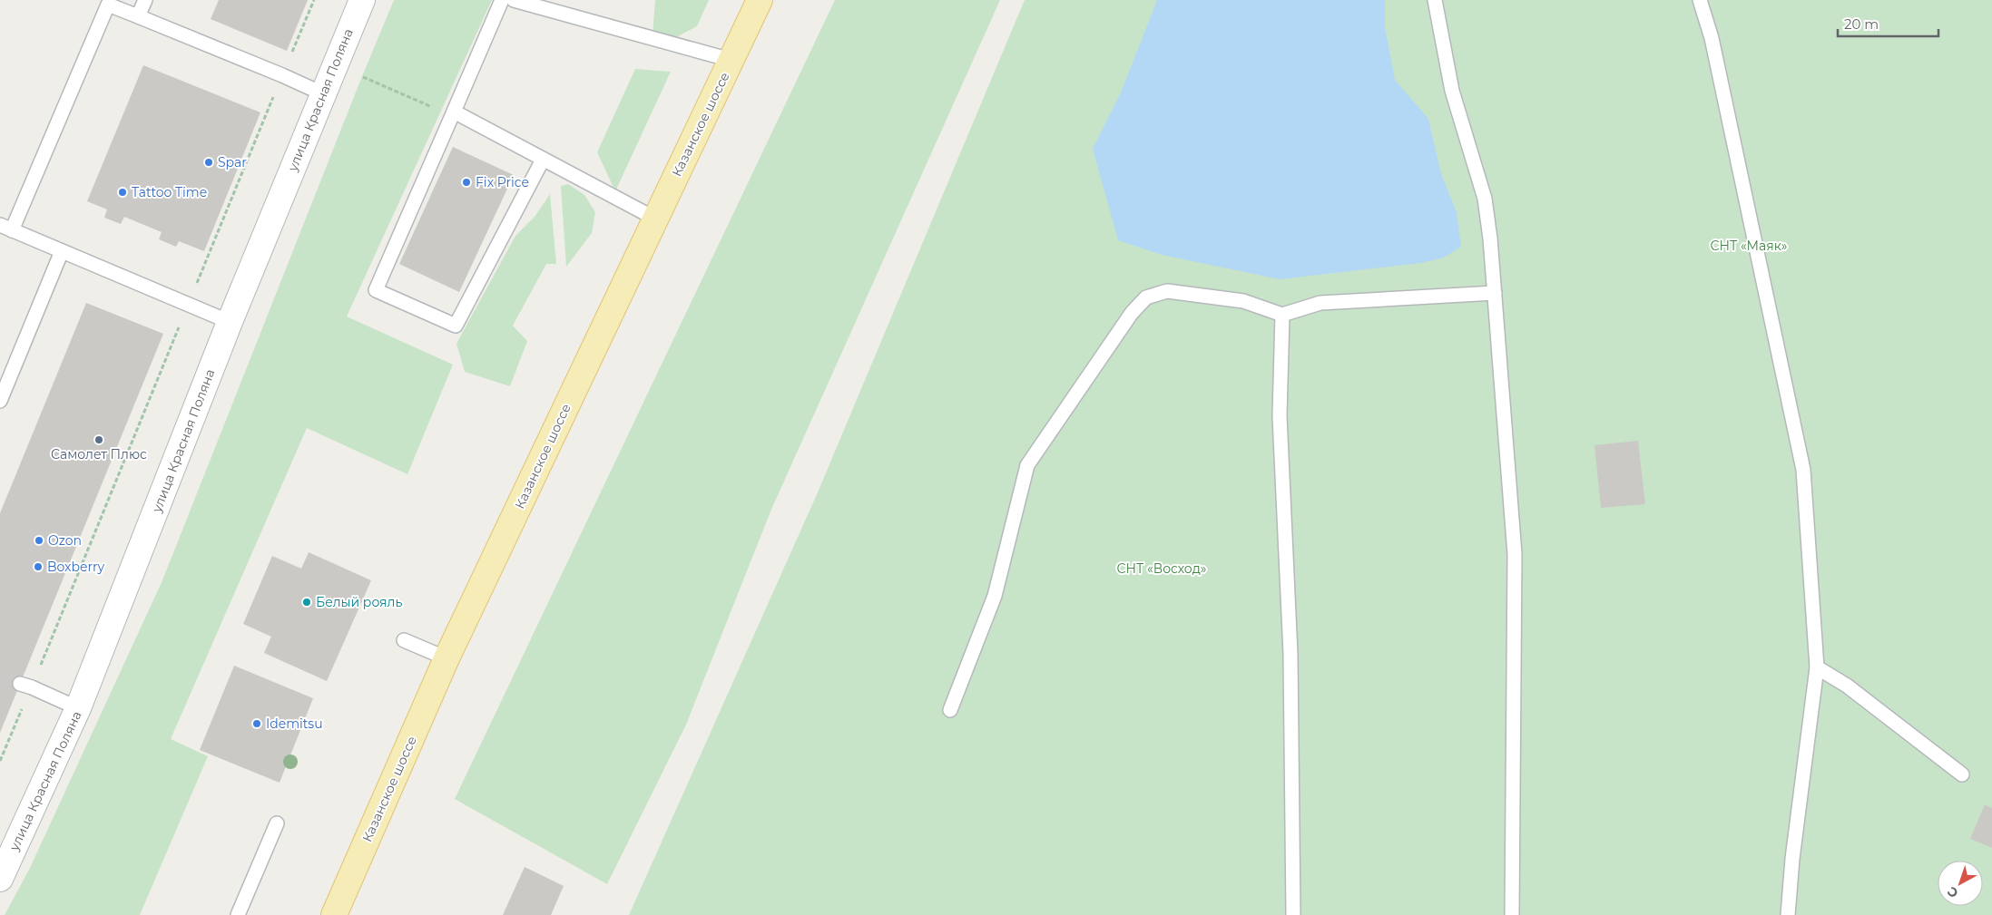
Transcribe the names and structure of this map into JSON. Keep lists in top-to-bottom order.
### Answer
{
  "streets": {
    "main road": ["Казанское шоссе"],
    "street": ["улица Красная Поляна"]
  },
  "parks": ["СНТ «Маяк»", "СНТ «Восход»"],
  "places": [
    "Spar",
    "Fix Price",
    "Tattoo Time",
    "Самолет Плюс",
    "Ozon",
    "Boxberry",
    "Белый рояль",
    "Idemitsu"
  ],
  "scale_bar": "20 m",
  "north": "bottom left"
}
